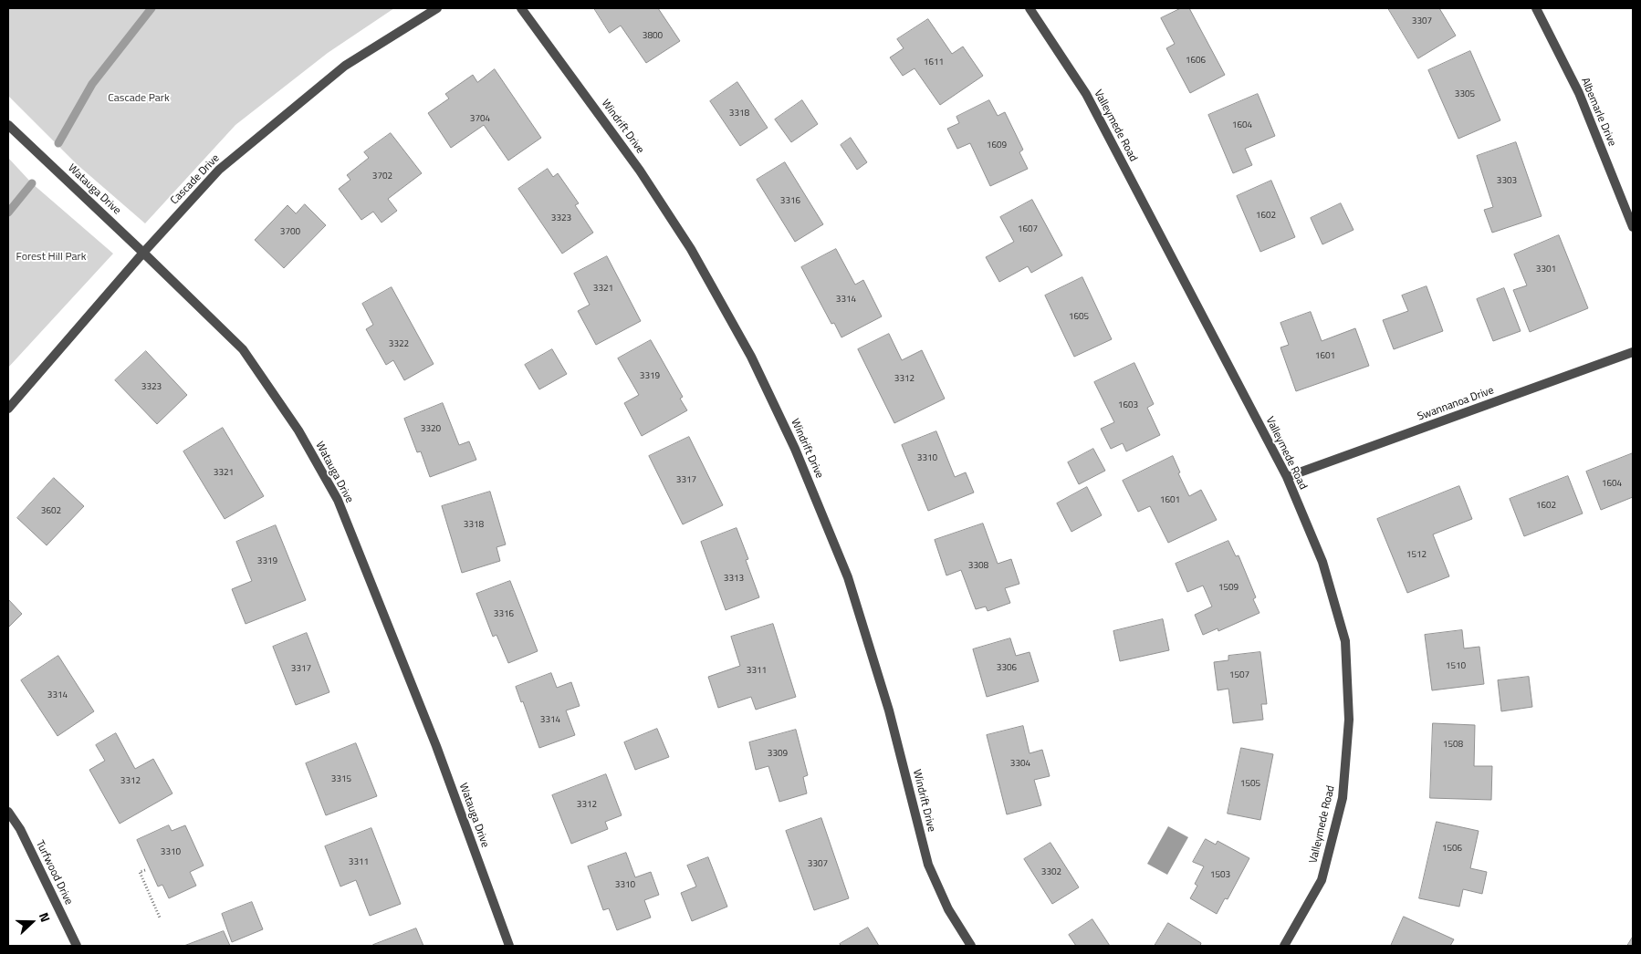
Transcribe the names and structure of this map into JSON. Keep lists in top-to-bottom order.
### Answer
{
  "streets": {
    "street": [
      "Albemarle Drive",
      "Valleymede Road",
      "Windrift Drive",
      "Cascade Drive",
      "Watauga Drive",
      "Swannanoa Drive",
      "Turfwood Drive"
    ]
  },
  "crossings": [
    ["Valleymede Road", "Swannanoa Drive"],
    ["Cascade Drive", "Watauga Drive"]
  ],
  "parks": ["Cascade Park", "Forest Hill Park"],
  "house_numbers": [
    "3307",
    "3800",
    "1606",
    "1611",
    "3305",
    "3318",
    "3704",
    "1604",
    "1609",
    "3702",
    "3303",
    "3316",
    "1602",
    "3323",
    "1607",
    "3700",
    "3301",
    "3321",
    "3314",
    "1605",
    "3322",
    "1601",
    "3319",
    "3312",
    "3323",
    "1603",
    "3320",
    "3310",
    "3321",
    "3317",
    "1604",
    "1601",
    "1602",
    "3602",
    "3318",
    "1512",
    "3319",
    "3308",
    "3313",
    "1509",
    "3316",
    "1510",
    "3306",
    "3317",
    "3311",
    "1507",
    "3314",
    "3314",
    "1508",
    "3309",
    "3304",
    "3315",
    "3312",
    "1505",
    "3312",
    "1506",
    "3310",
    "3311",
    "3307",
    "3302",
    "1503",
    "3310"
  ],
  "north": "right"
}
